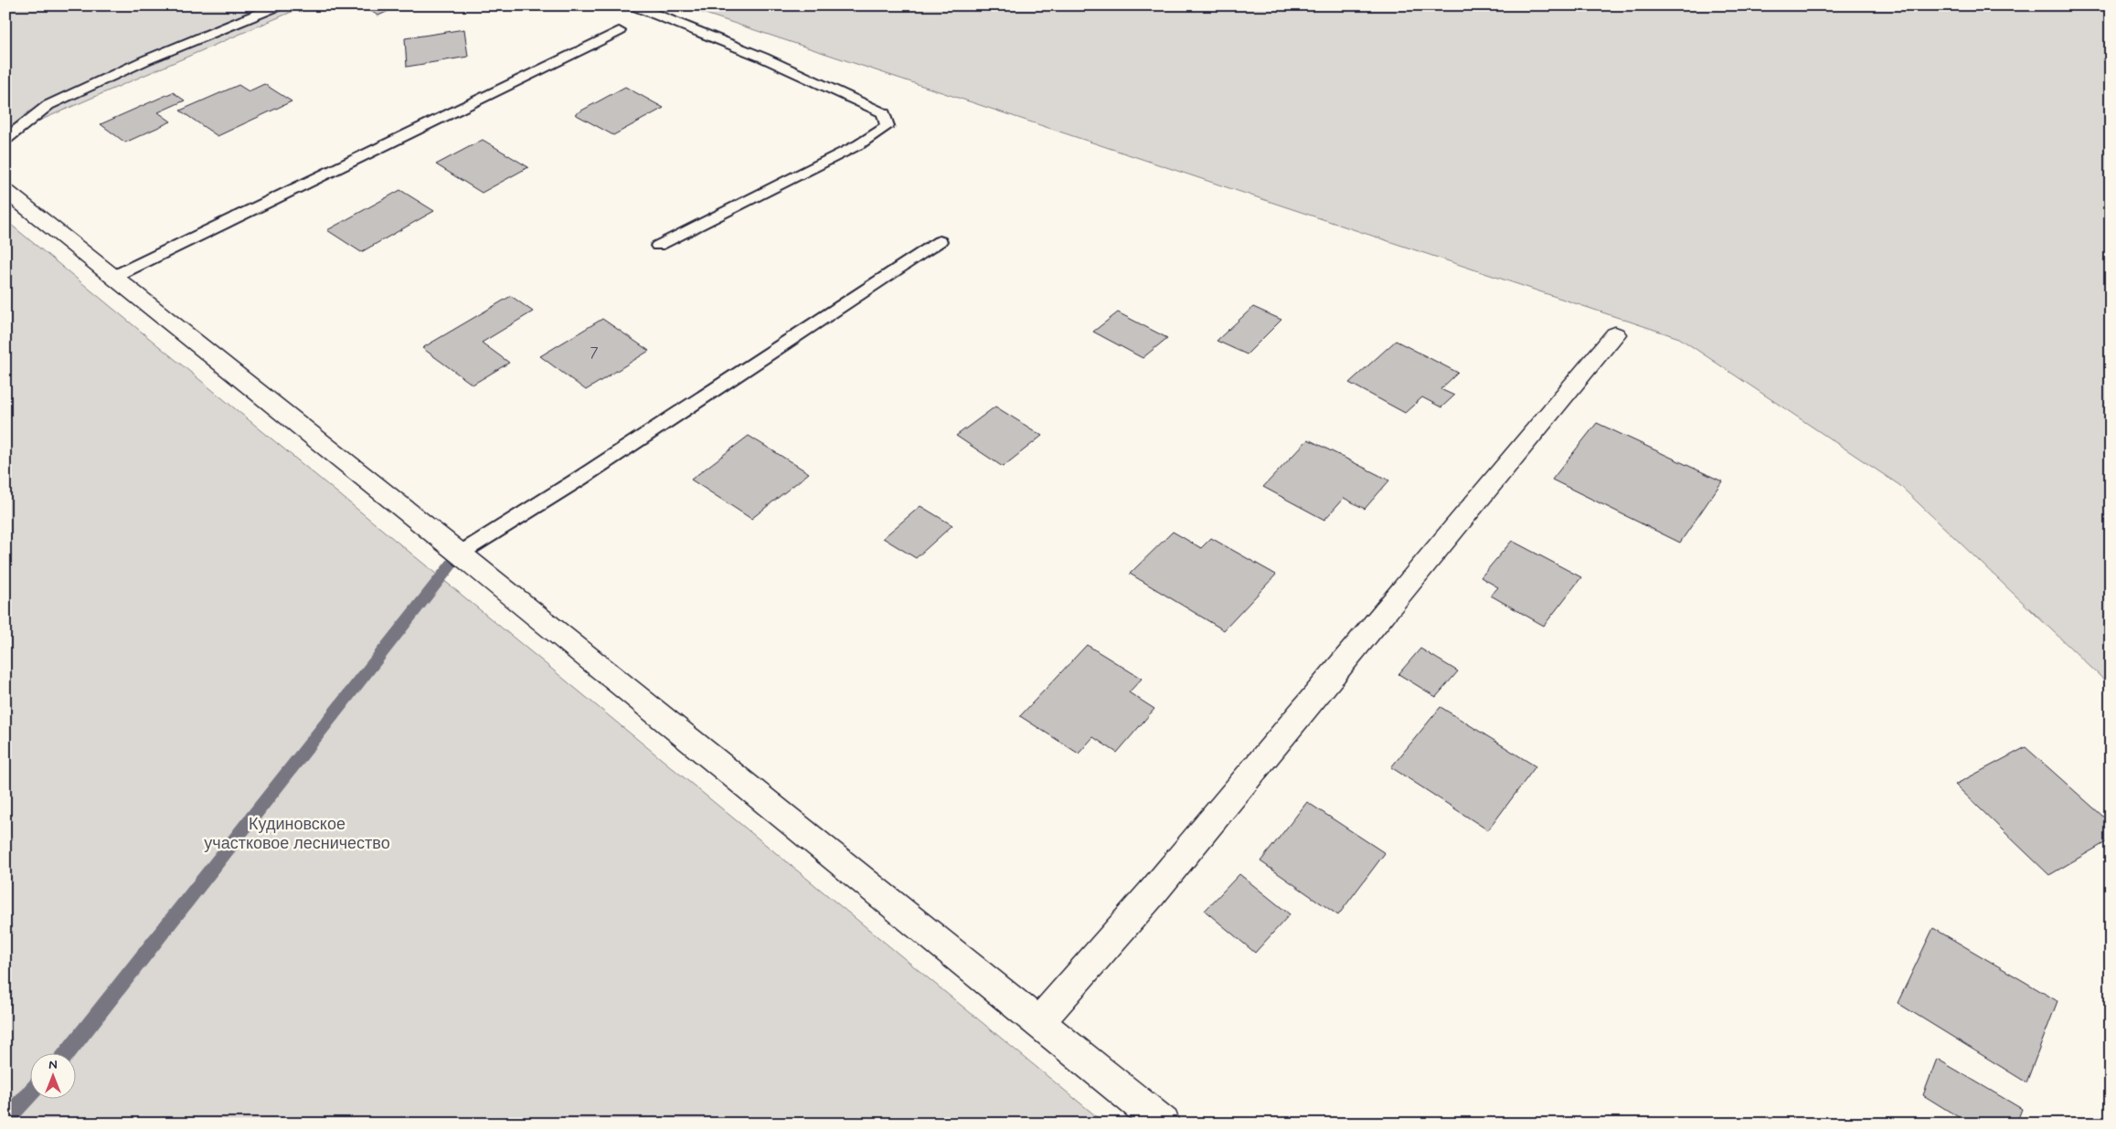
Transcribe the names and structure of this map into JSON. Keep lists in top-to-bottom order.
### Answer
{
  "parks": ["Кудиновское участковое лесничество"],
  "house_numbers": ["7"],
  "north": "top"
}
